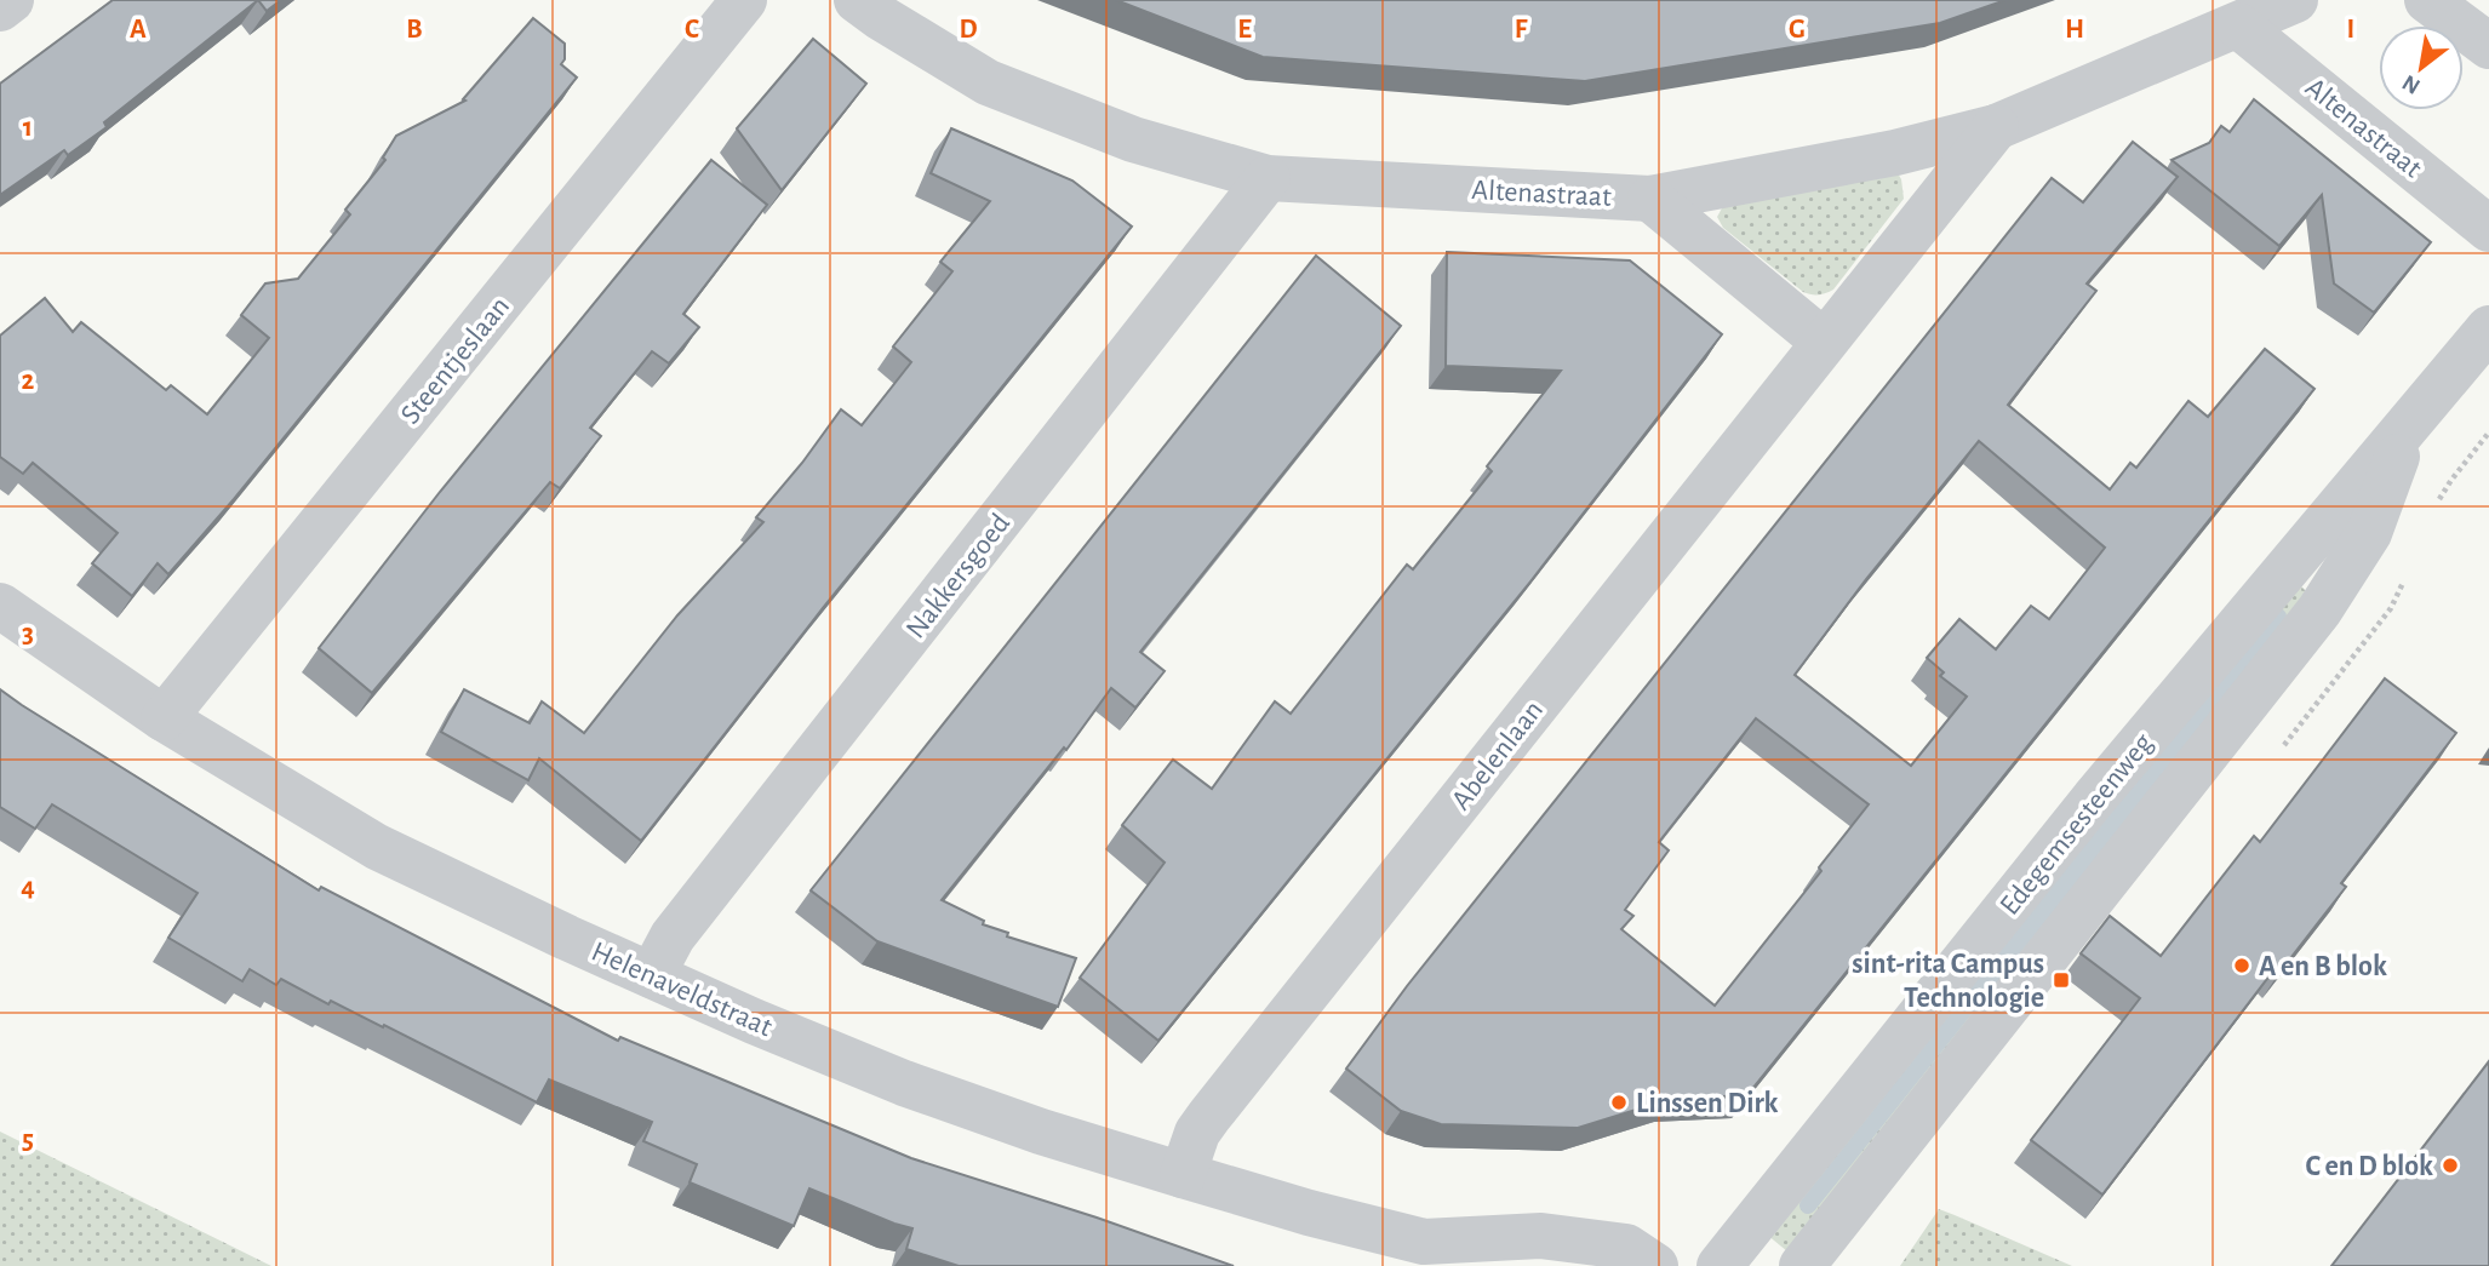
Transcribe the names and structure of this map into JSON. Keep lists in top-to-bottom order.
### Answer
{
  "streets": {
    "street": [
      "Altenastraat",
      "Steentjeslaan",
      "Nakkersgoed",
      "Abelenlaan",
      "Edegemsesteenweg",
      "Helenaveldstraat"
    ]
  },
  "crossings": [
    ["Altenastraat", "Nakkersgoed"],
    ["Altenastraat", "Abelenlaan"],
    ["Steentjeslaan", "Helenaveldstraat"],
    ["Nakkersgoed", "Helenaveldstraat"],
    ["Abelenlaan", "Helenaveldstraat"]
  ],
  "places": {
    "other": ["A en B blok", "Linssen Dirk", "C en D blok"],
    "transit": ["sint-rita Campus Technologie"]
  },
  "north": "bottom left",
  "grid": {
    "columns": [
      "A",
      "B",
      "C",
      "D",
      "E",
      "F",
      "G",
      "H",
      "I"
    ],
    "rows": [
      "1",
      "2",
      "3",
      "4",
      "5"
    ]
  }
}
